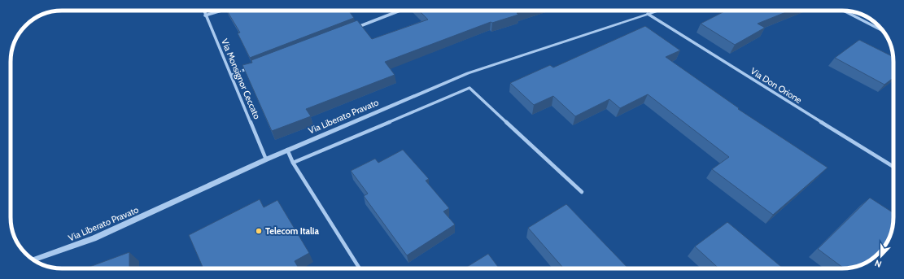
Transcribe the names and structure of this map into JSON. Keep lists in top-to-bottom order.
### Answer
{
  "streets": {
    "street": ["Via Monsignor Ceccato", "Via Don Orione", "Via Liberato Pravato"]
  },
  "crossings": [
    ["Via Monsignor Ceccato", "Via Liberato Pravato"],
    ["Via Don Orione", "Via Liberato Pravato"]
  ],
  "places": ["Telecom Italia"],
  "north": "bottom"
}
